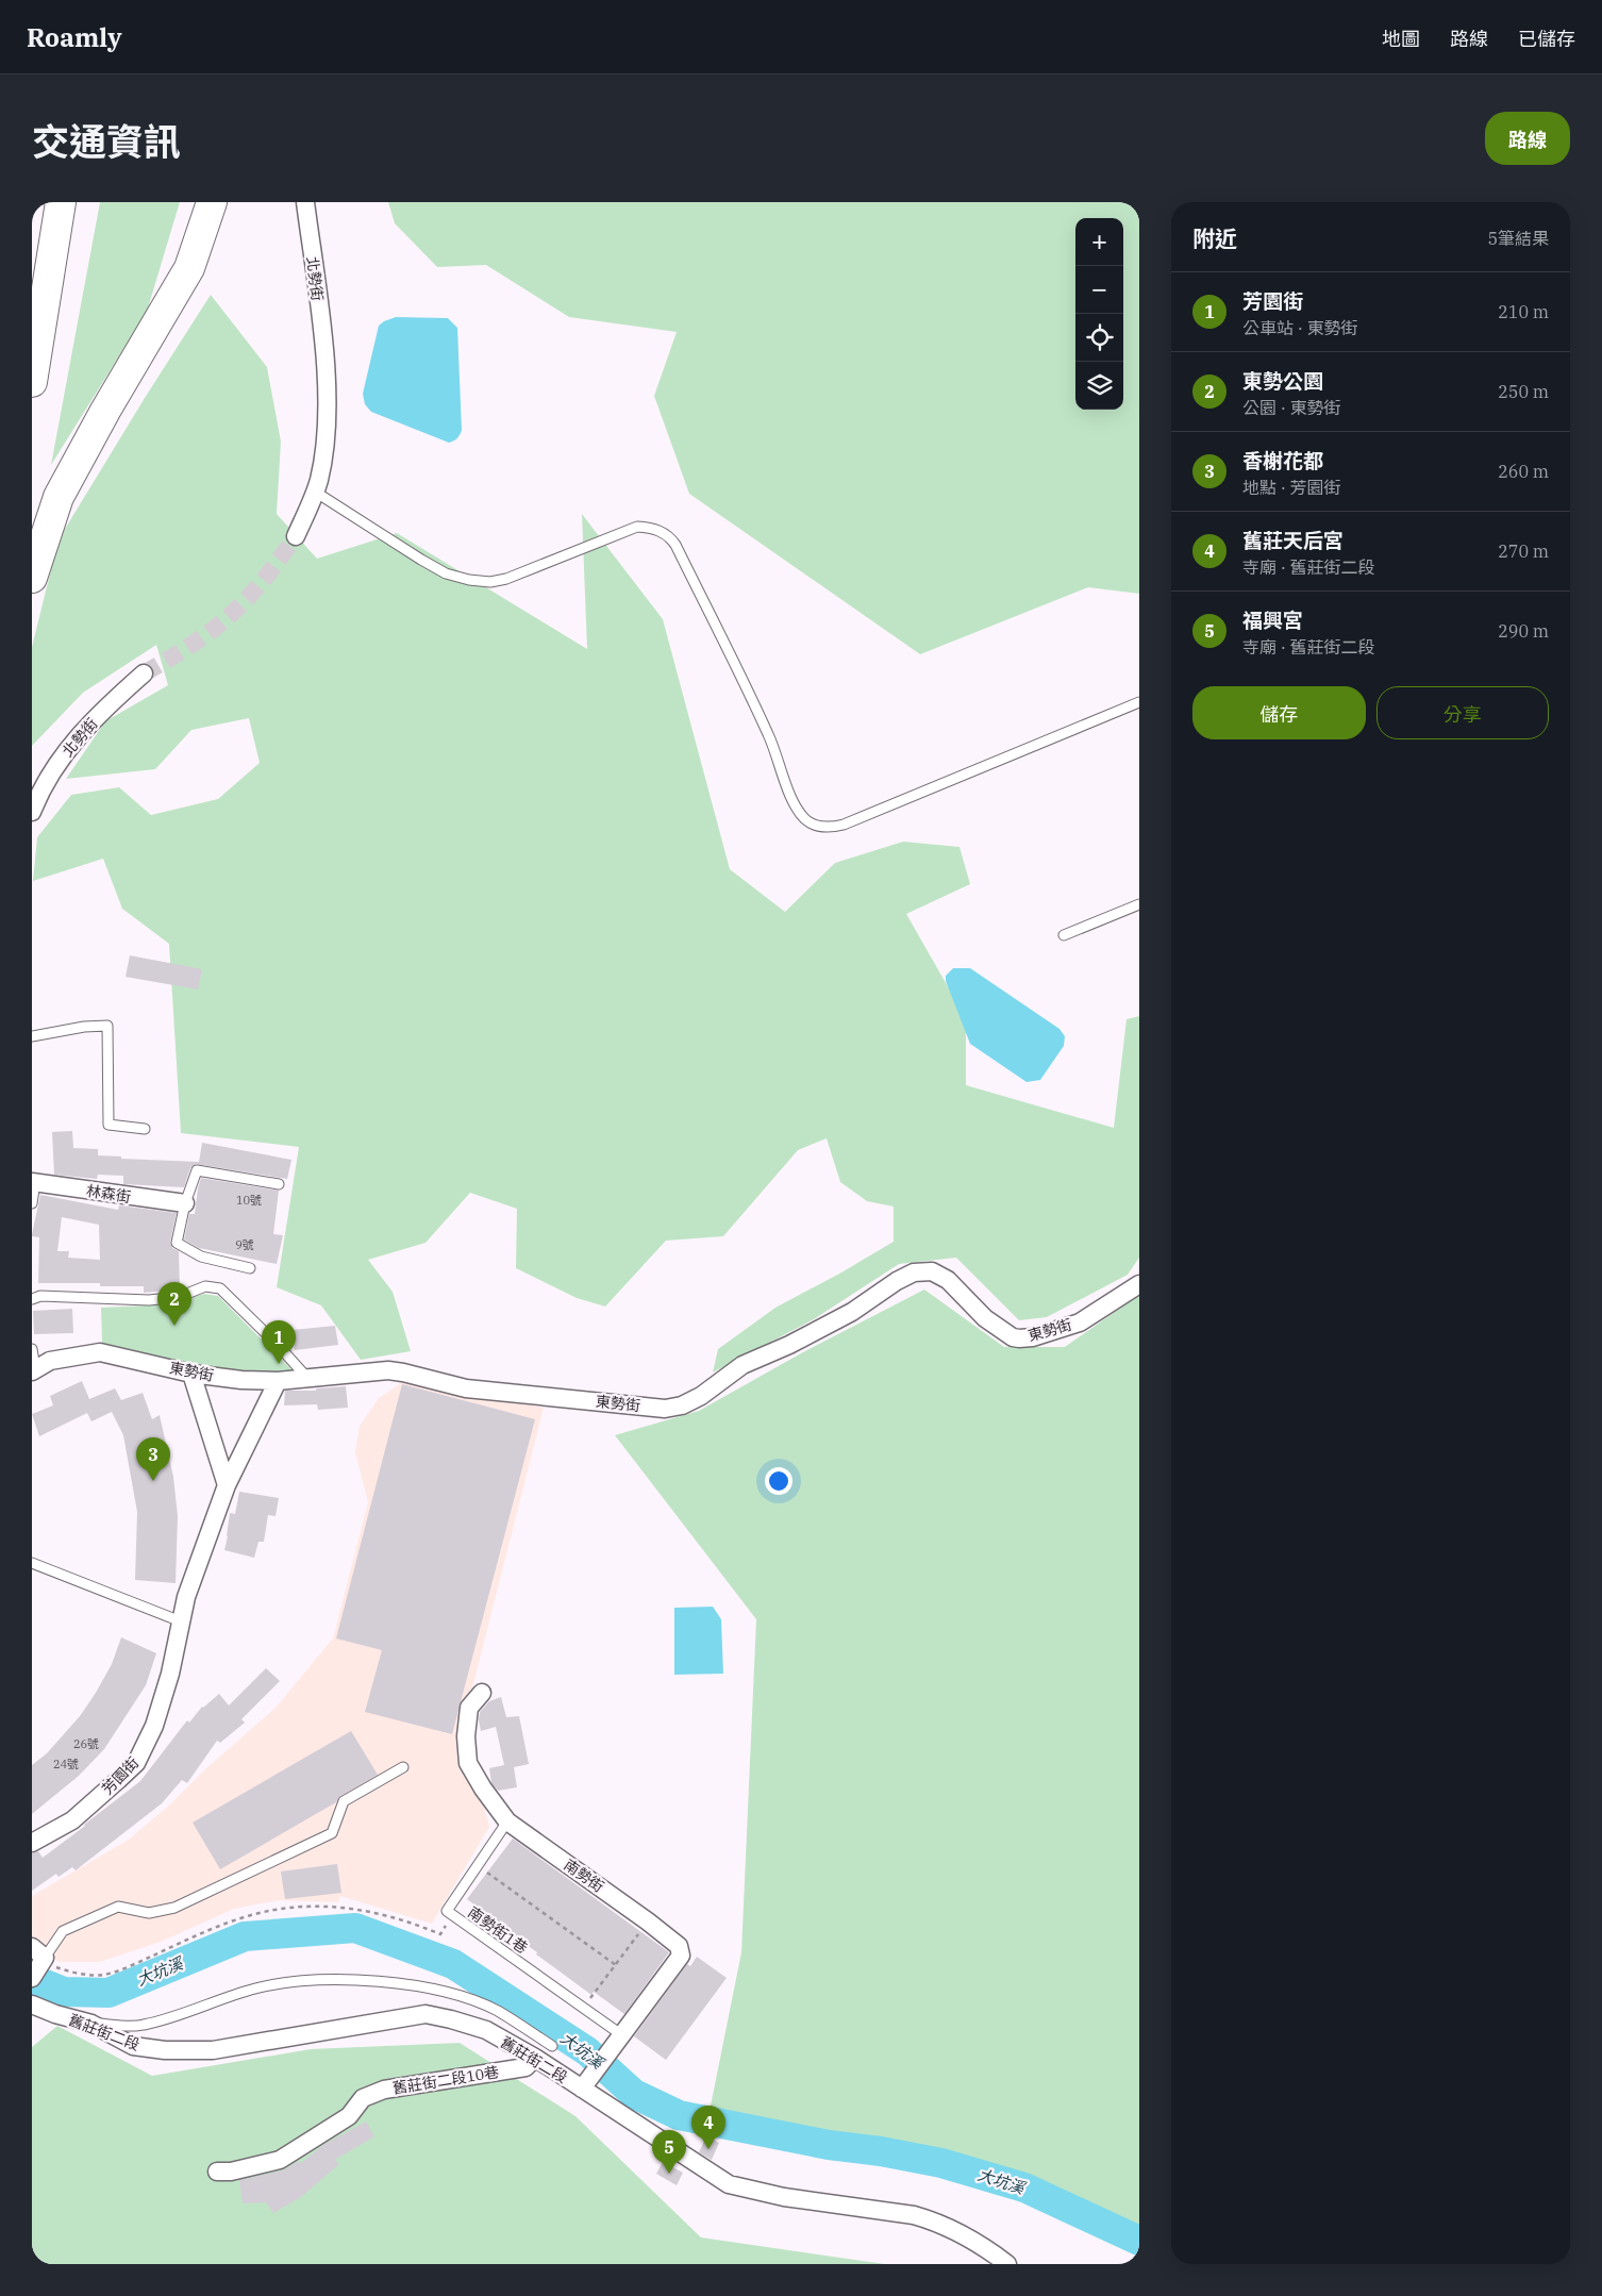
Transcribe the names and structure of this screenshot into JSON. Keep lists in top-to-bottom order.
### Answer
{
  "streets": {
    "street": [
      "北勢街",
      "林森街",
      "東勢街",
      "芳園街",
      "南勢街",
      "舊莊街二段",
      "舊莊街二段10巷"
    ],
    "lane": ["南勢街1巷"]
  },
  "crossings": [
    ["東勢街", "芳園街"],
    ["南勢街", "南勢街1巷"],
    ["南勢街", "舊莊街二段"],
    ["舊莊街二段", "舊莊街二段10巷"]
  ],
  "water": ["大坑溪"],
  "house_numbers": [
    "10號",
    "9號",
    "26號",
    "24號"
  ],
  "page": {
    "header": "Roamly",
    "nav": ["地圖", "路線", "已儲存"],
    "title": "交通資訊",
    "buttons": [
      "路線",
      ["儲存", "分享"]
    ],
    "heading": ["附近", "5筆結果"],
    "map_buttons": ["+", "−"],
    "list": [
      {
        "mark": "1",
        "name": "芳園街",
        "note": "公車站 · 東勢街",
        "value": "210 m"
      },
      {
        "mark": "2",
        "name": "東勢公園",
        "note": "公園 · 東勢街",
        "value": "250 m"
      },
      {
        "mark": "3",
        "name": "香榭花都",
        "note": "地點 · 芳園街",
        "value": "260 m"
      },
      {
        "mark": "4",
        "name": "舊莊天后宮",
        "note": "寺廟 · 舊莊街二段",
        "value": "270 m"
      },
      {
        "mark": "5",
        "name": "福興宮",
        "note": "寺廟 · 舊莊街二段",
        "value": "290 m"
      }
    ],
    "pins": [
      "2",
      "1",
      "3",
      "4",
      "5"
    ]
  }
}
